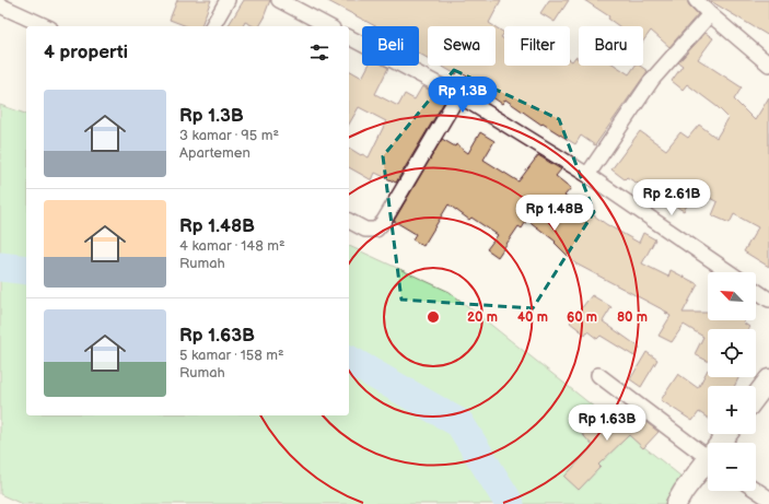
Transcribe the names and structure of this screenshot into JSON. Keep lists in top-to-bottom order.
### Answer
{
  "north": "top left",
  "page": {
    "chip": [
      "Beli",
      "Sewa",
      "Filter",
      "Baru"
    ],
    "heading": "4 properti",
    "price": [
      "Rp 1.3B",
      "Rp 2.61B",
      "Rp 1.48B",
      "Rp 1.63B"
    ],
    "list": [
      {
        "name": "Rp 1.3B",
        "note": "3 kamar · 95 m² · Apartemen"
      },
      {
        "name": "Rp 1.48B",
        "note": "4 kamar · 148 m² · Rumah"
      },
      {
        "name": "Rp 1.63B",
        "note": "5 kamar · 158 m² · Rumah"
      }
    ],
    "map_buttons": ["+", "−"]
  },
  "rings": [
    "20 m",
    "40 m",
    "60 m",
    "80 m"
  ]
}
